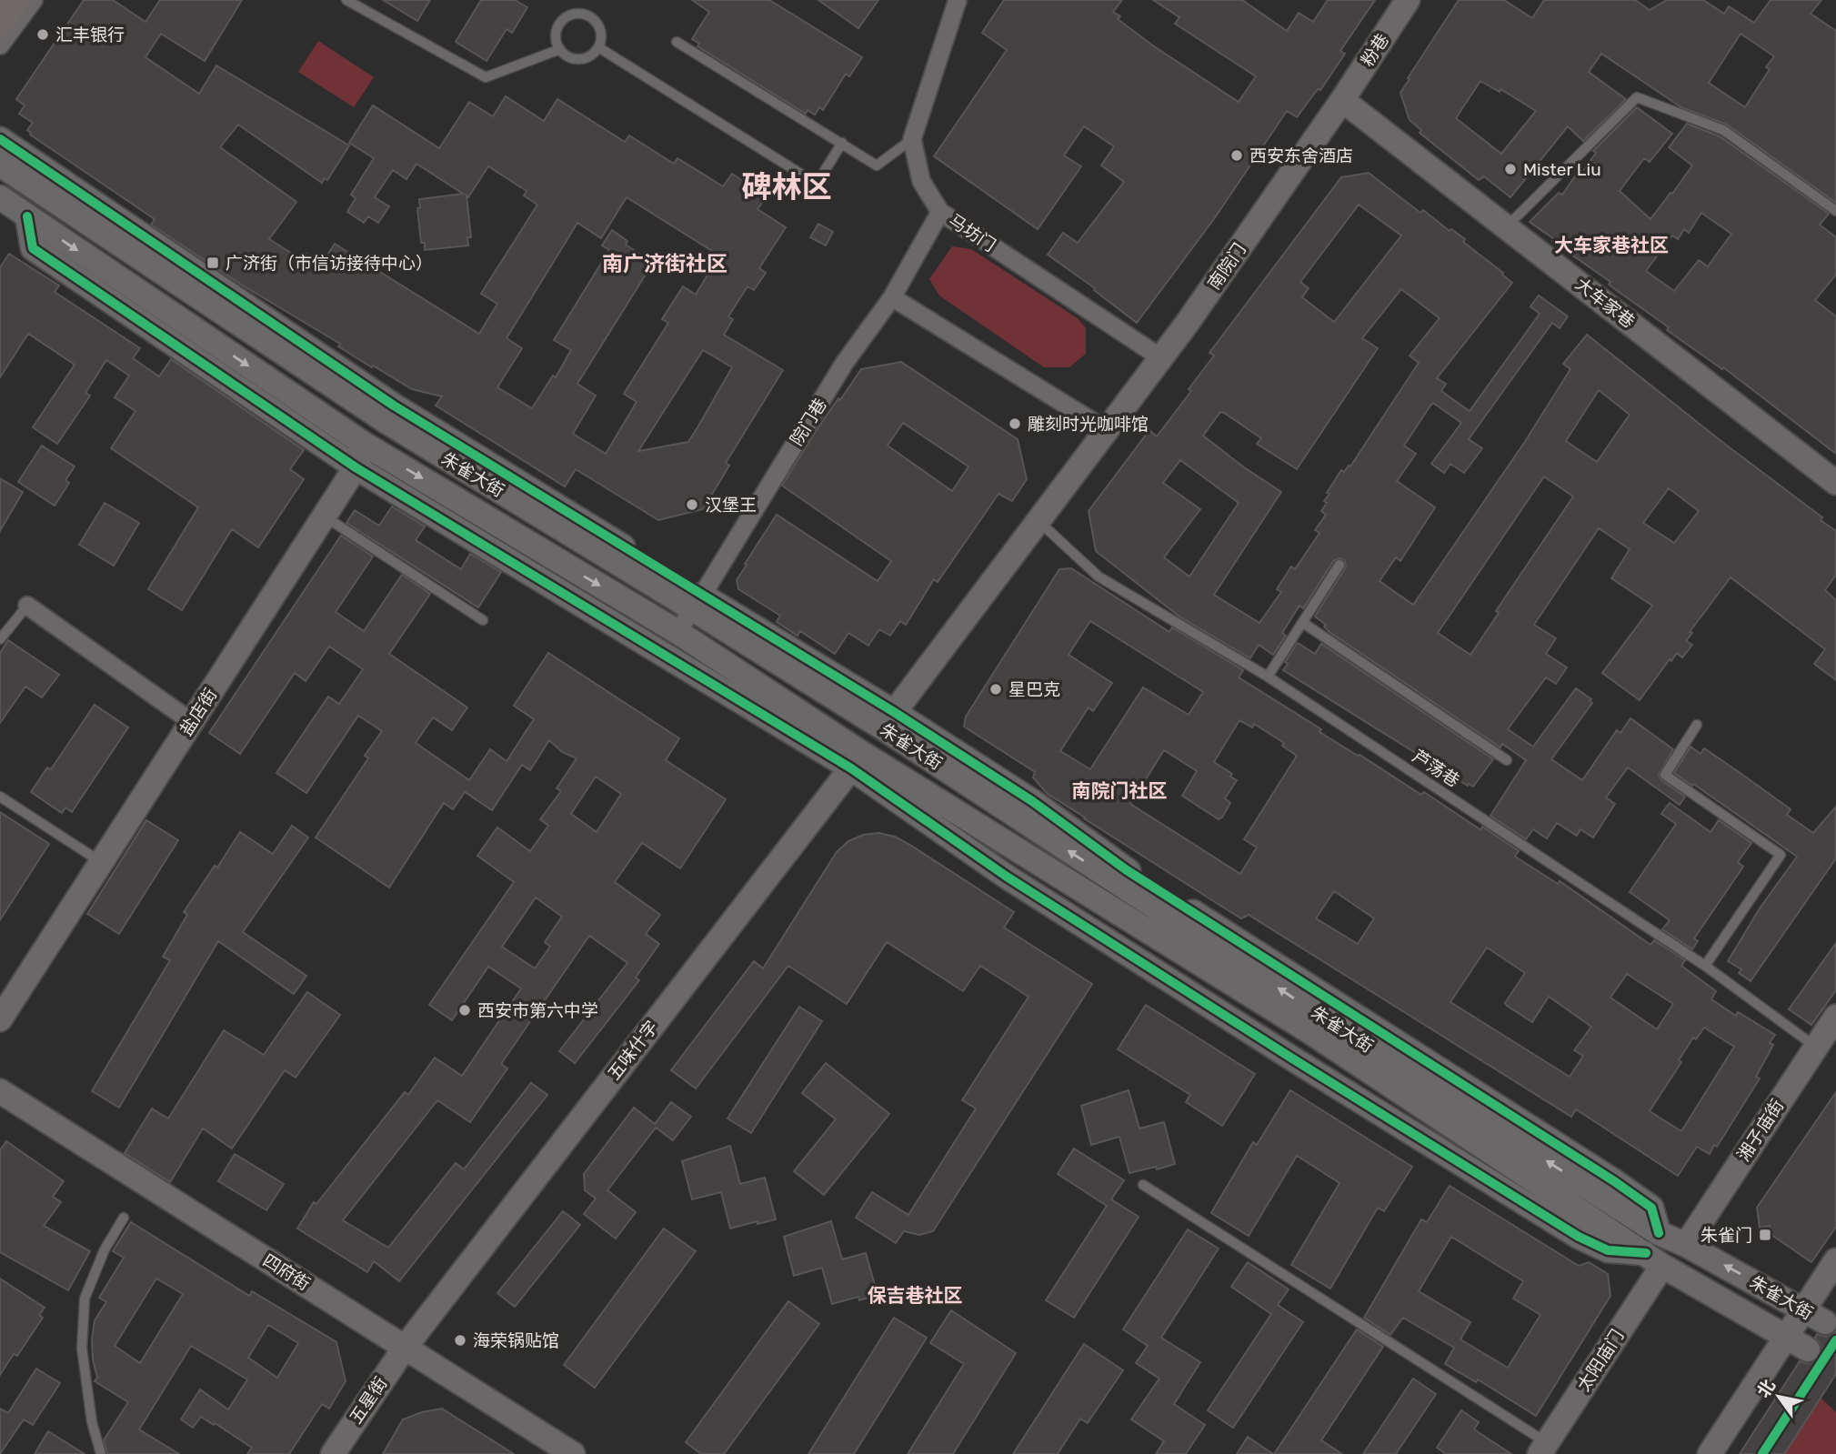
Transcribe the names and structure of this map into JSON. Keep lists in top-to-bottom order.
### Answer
{
  "streets": {
    "street": [
      "粉巷",
      "马坊门",
      "南院门",
      "大车家巷",
      "院门巷",
      "朱雀大街",
      "盐店街",
      "五味什字",
      "湘子庙街",
      "四府街",
      "太阳庙门",
      "五星街"
    ],
    "lane": ["芦荡巷"]
  },
  "crossings": [
    ["粉巷", "南院门"],
    ["粉巷", "大车家巷"],
    ["马坊门", "南院门"],
    ["马坊门", "院门巷"],
    ["南院门", "大车家巷"],
    ["南院门", "朱雀大街"],
    ["南院门", "芦荡巷"],
    ["南院门", "五味什字"],
    ["院门巷", "朱雀大街"],
    ["朱雀大街", "盐店街"],
    ["朱雀大街", "五味什字"],
    ["朱雀大街", "湘子庙街"],
    ["朱雀大街", "太阳庙门"],
    ["芦荡巷", "湘子庙街"],
    ["五味什字", "四府街"],
    ["五味什字", "五星街"],
    ["四府街", "五星街"]
  ],
  "districts": [
    "碑林区",
    "大车家巷社区",
    "南广济街社区",
    "南院门社区",
    "保吉巷社区"
  ],
  "places": {
    "other": [
      "汇丰银行",
      "西安东舍酒店",
      "Mister Liu",
      "雕刻时光咖啡馆",
      "汉堡王",
      "星巴克",
      "西安市第六中学",
      "海荣锅贴馆"
    ],
    "transit": ["广济街（市信访接待中心）", "朱雀门"]
  },
  "north": "top left"
}
